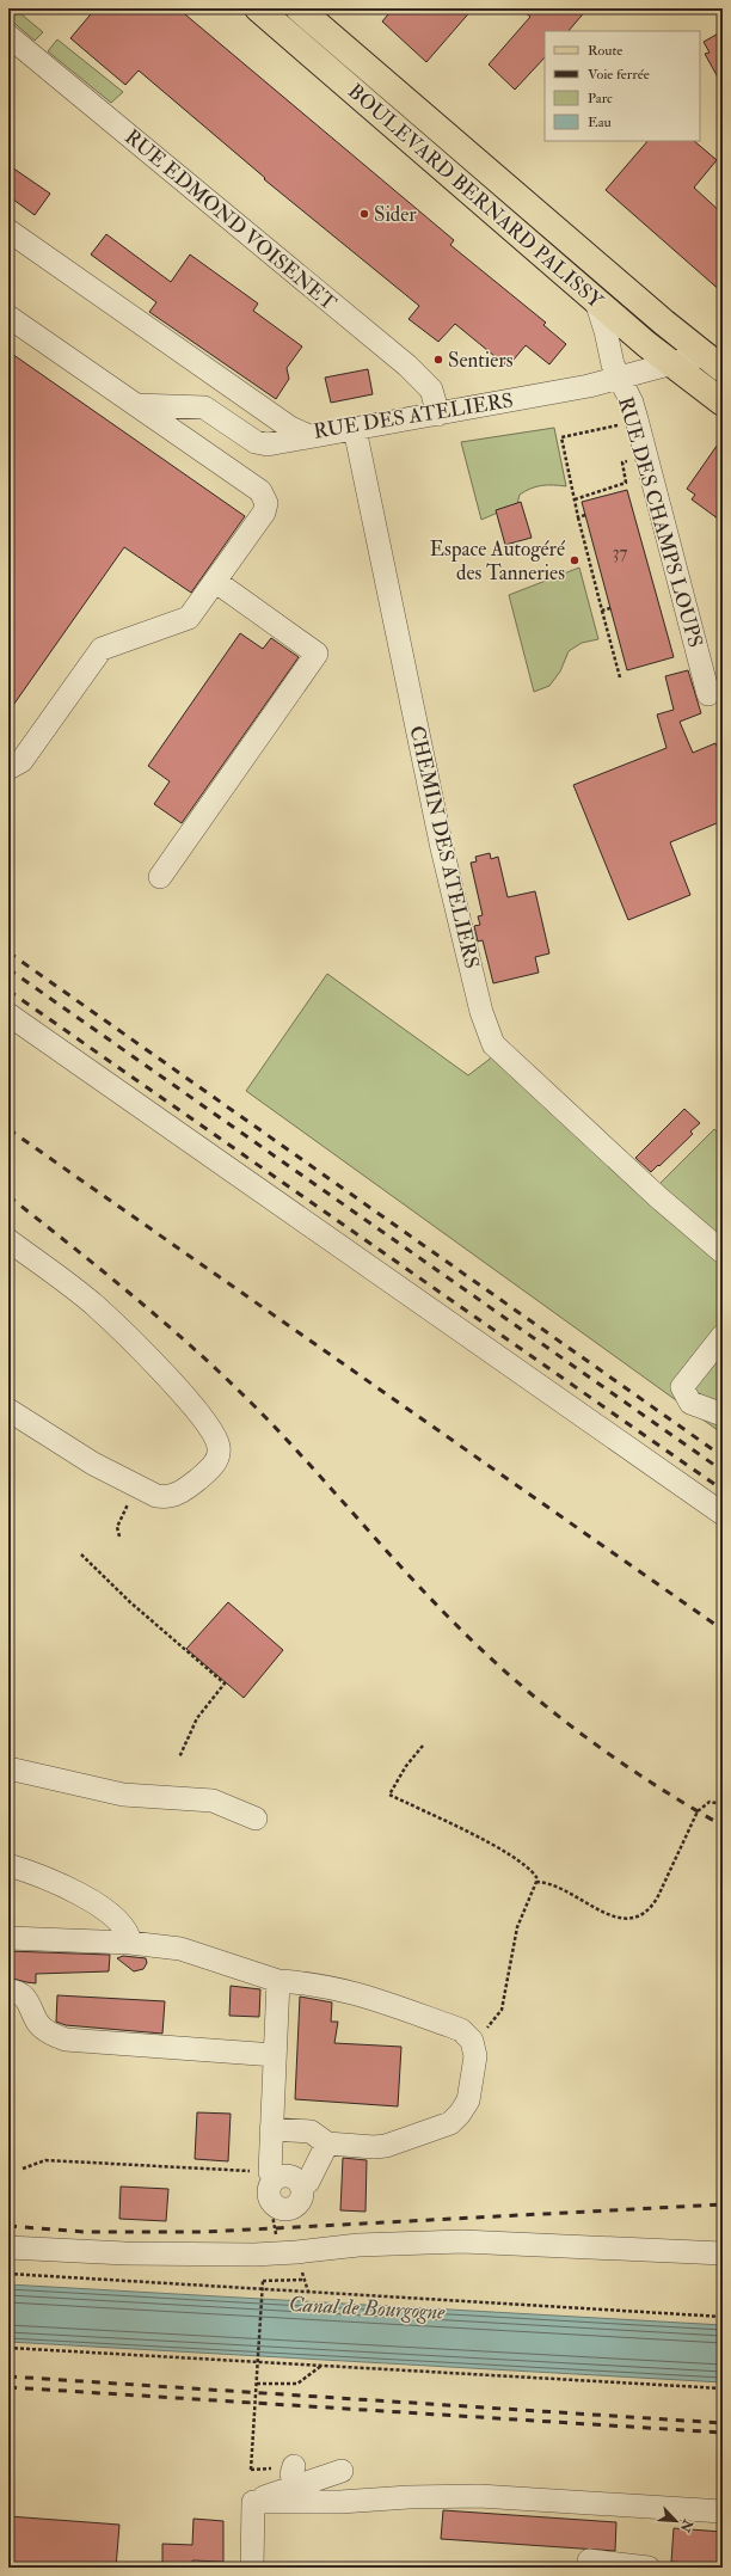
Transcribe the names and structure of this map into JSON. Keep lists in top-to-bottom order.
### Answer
{
  "streets": {
    "main road": ["BOULEVARD BERNARD PALISSY"],
    "street": [
      "RUE EDMOND VOISENET",
      "RUE DES ATELIERS",
      "RUE DES CHAMPS LOUPS",
      "CHEMIN DES ATELIERS"
    ]
  },
  "crossings": [
    ["BOULEVARD BERNARD PALISSY", "RUE DES ATELIERS"],
    ["BOULEVARD BERNARD PALISSY", "RUE DES CHAMPS LOUPS"],
    ["RUE EDMOND VOISENET", "RUE DES ATELIERS"],
    ["RUE DES ATELIERS", "RUE DES CHAMPS LOUPS"],
    ["RUE DES ATELIERS", "CHEMIN DES ATELIERS"]
  ],
  "water": ["Canal de Bourgogne"],
  "places": ["Sider", "Sentiers", "Espace Autogéré des Tanneries"],
  "house_numbers": ["37"],
  "legend": [
    "Route",
    "Voie ferrée",
    "Parc",
    "Eau"
  ],
  "north": "bottom right"
}
